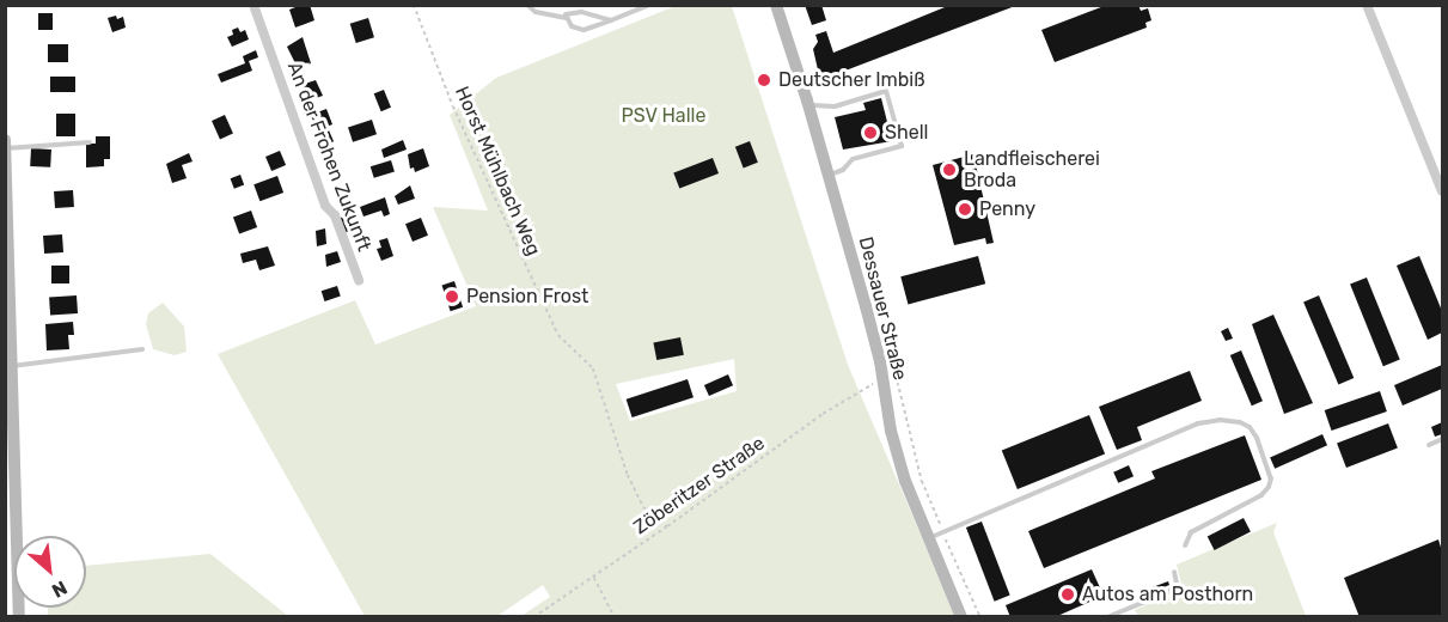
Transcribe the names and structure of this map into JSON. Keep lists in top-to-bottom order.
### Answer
{
  "streets": {
    "main road": ["Dessauer Straße"],
    "street": ["An der Frohen Zukunft"],
    "path": ["Horst Mühlbach Weg", "Zöberitzer Straße"]
  },
  "crossings": [
    ["Horst Mühlbach Weg", "Zöberitzer Straße"],
    ["Dessauer Straße", "Zöberitzer Straße"]
  ],
  "parks": ["PSV Halle"],
  "places": [
    "Deutscher Imbiß",
    "Shell",
    "Landfleischerei Broda",
    "Penny",
    "Pension Frost",
    "Autos am Posthorn"
  ],
  "north": "bottom right"
}
